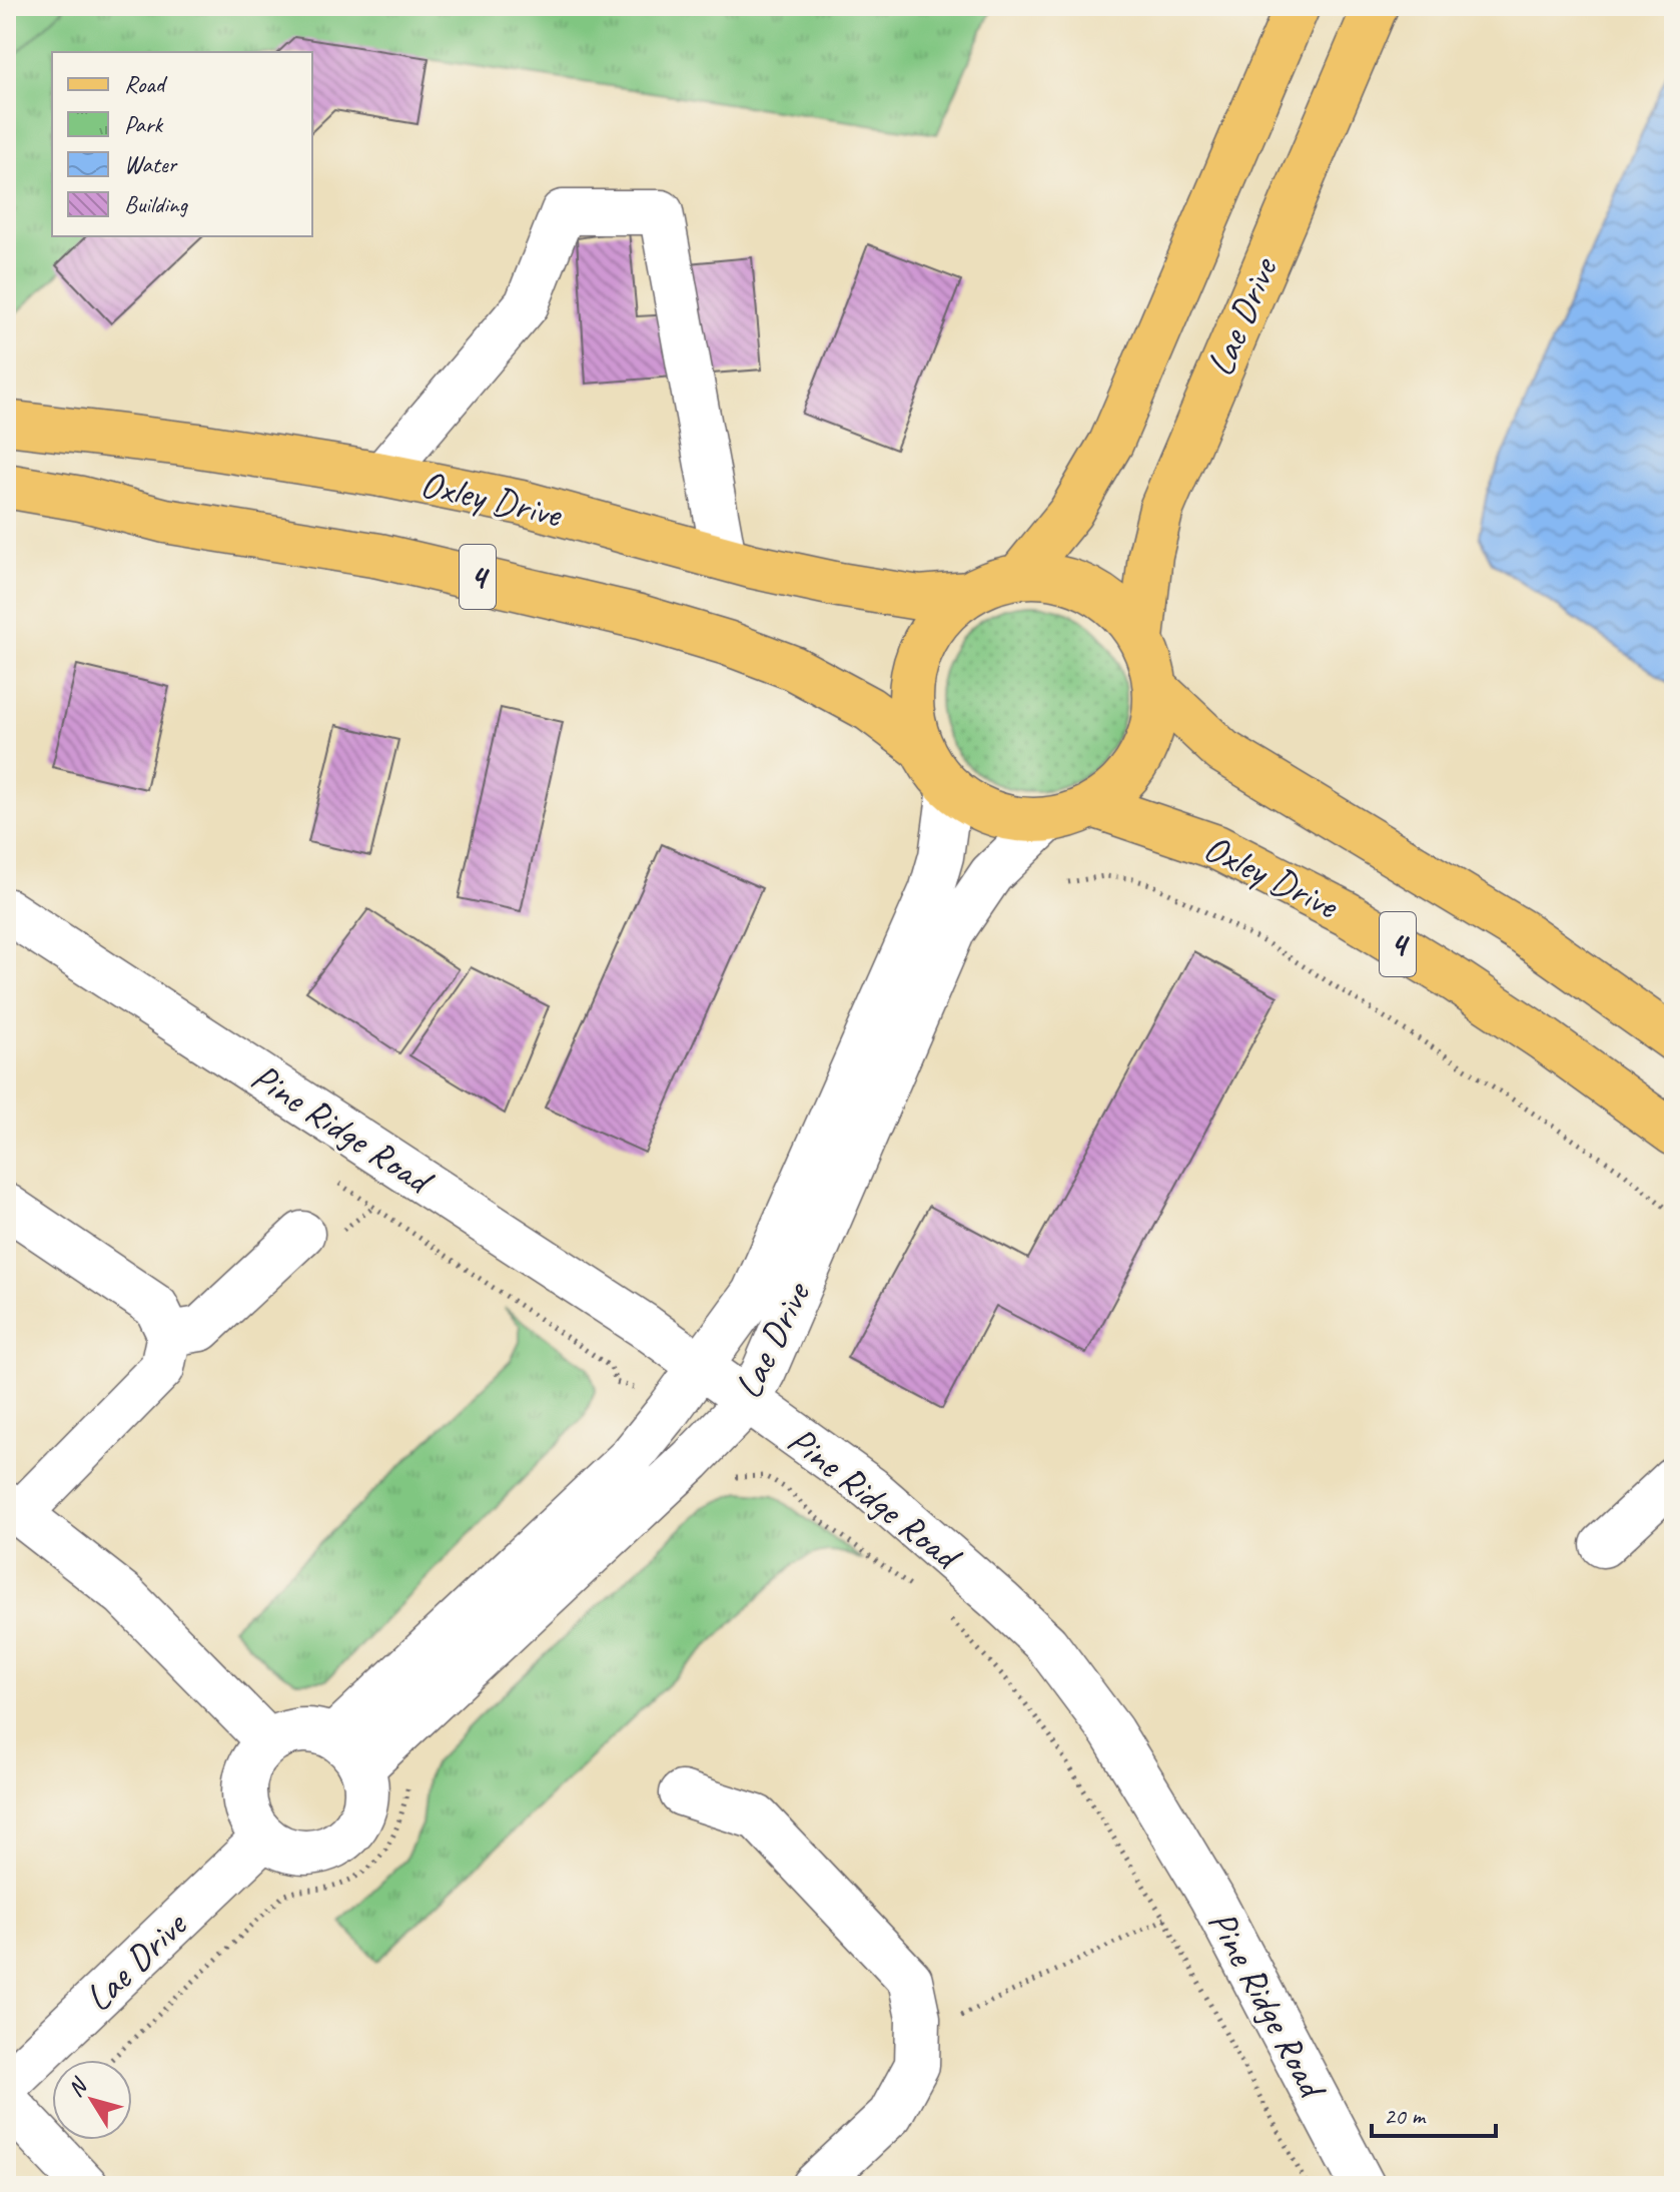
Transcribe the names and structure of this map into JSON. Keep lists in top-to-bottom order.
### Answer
{
  "streets": {
    "main road": ["Lae Drive", "Oxley Drive", "4"],
    "street": ["Pine Ridge Road"]
  },
  "crossings": [
    ["Lae Drive", "Oxley Drive"],
    ["Lae Drive", "4"],
    ["Lae Drive", "Pine Ridge Road"],
    ["Oxley Drive", "4"]
  ],
  "legend": [
    "Road",
    "Park",
    "Water",
    "Building"
  ],
  "scale_bar": "20 m",
  "north": "top left"
}
